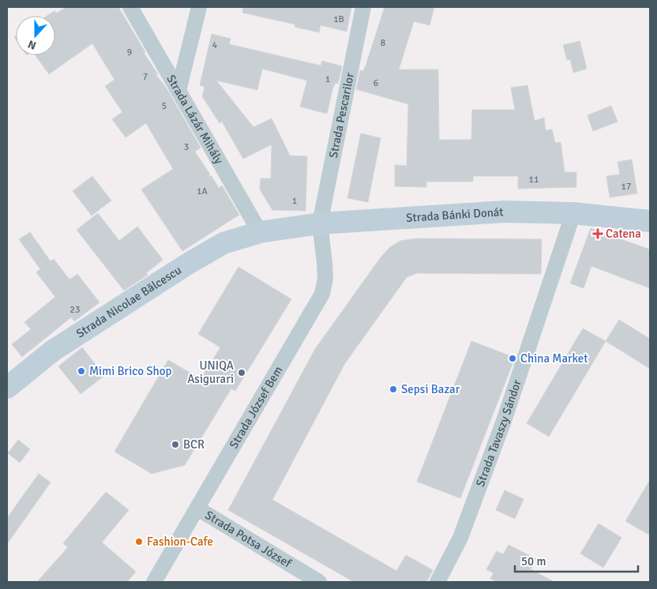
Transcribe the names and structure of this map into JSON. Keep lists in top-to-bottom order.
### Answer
{
  "streets": {
    "street": [
      "Strada Pescarilor",
      "Strada Lázár Mihály",
      "Strada Bánki Donát",
      "Strada Nicolae Bălcescu",
      "Strada József Bem",
      "Strada Tavaszy Sándor",
      "Strada Potsa József"
    ]
  },
  "crossings": [
    ["Strada Pescarilor", "Strada Bánki Donát"],
    ["Strada Pescarilor", "Strada József Bem"],
    ["Strada Lázár Mihály", "Strada Bánki Donát"],
    ["Strada Lázár Mihály", "Strada Nicolae Bălcescu"],
    ["Strada Bánki Donát", "Strada Nicolae Bălcescu"],
    ["Strada Bánki Donát", "Strada József Bem"],
    ["Strada Bánki Donát", "Strada Tavaszy Sándor"],
    ["Strada József Bem", "Strada Potsa József"]
  ],
  "places": {
    "health": ["Catena"],
    "other": [
      "China Market",
      "Mimi Brico Shop",
      "UNIQA Asigurari",
      "Sepsi Bazar",
      "BCR",
      "Fashion-Cafe"
    ]
  },
  "house_numbers": [
    "1B",
    "8",
    "4",
    "9",
    "7",
    "1",
    "6",
    "5",
    "3",
    "11",
    "17",
    "1A",
    "1",
    "23"
  ],
  "scale_bar": "50 m",
  "north": "bottom"
}
